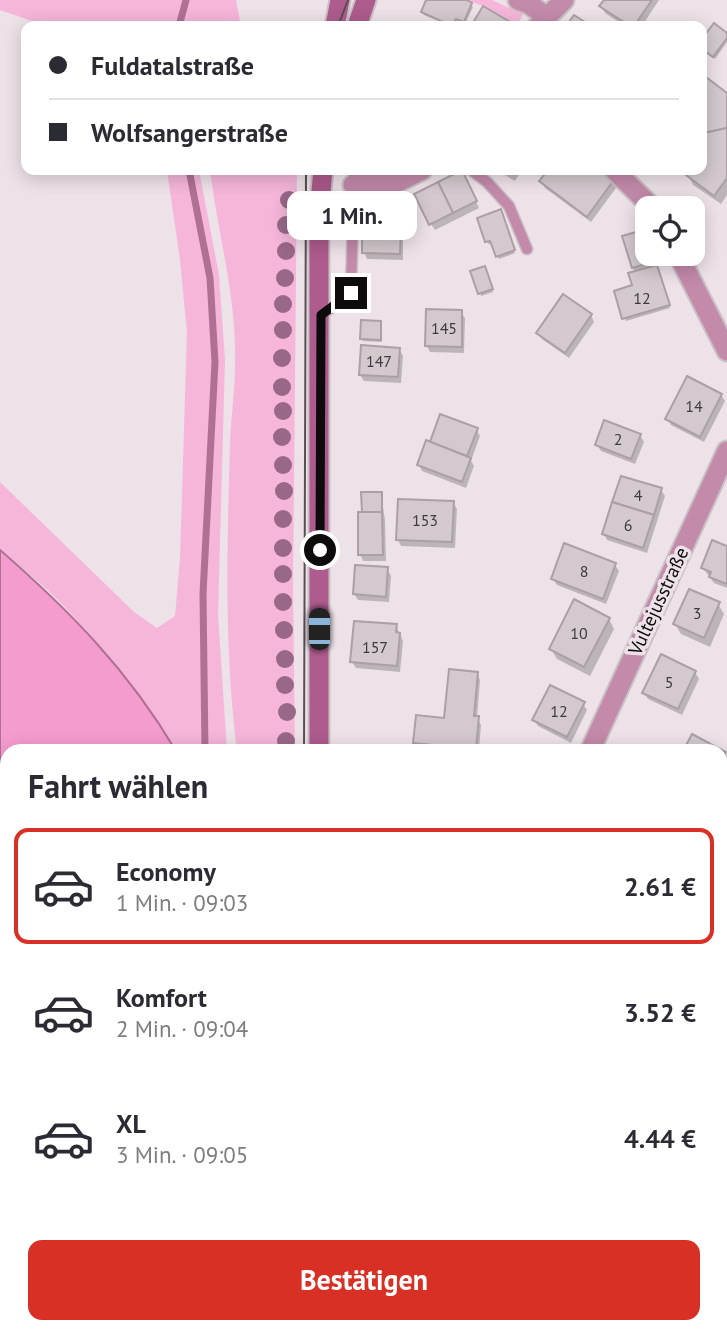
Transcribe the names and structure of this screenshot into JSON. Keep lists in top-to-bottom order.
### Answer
{
  "streets": {
    "street": ["Vultejusstraße"]
  },
  "house_numbers": [
    "12",
    "145",
    "147",
    "14",
    "2",
    "4",
    "153",
    "6",
    "8",
    "3",
    "10",
    "157",
    "5",
    "12"
  ],
  "page": {
    "banner": ["Fuldatalstraße", "Wolfsangerstraße"],
    "bubble": "1 Min.",
    "heading": "Fahrt wählen",
    "list": [
      {
        "name": "Economy",
        "note": "1 Min. · 09:03",
        "value": "2.61 €"
      },
      {
        "name": "Komfort",
        "note": "2 Min. · 09:04",
        "value": "3.52 €"
      },
      {
        "name": "XL",
        "note": "3 Min. · 09:05",
        "value": "4.44 €"
      }
    ],
    "buttons": "Bestätigen"
  }
}
